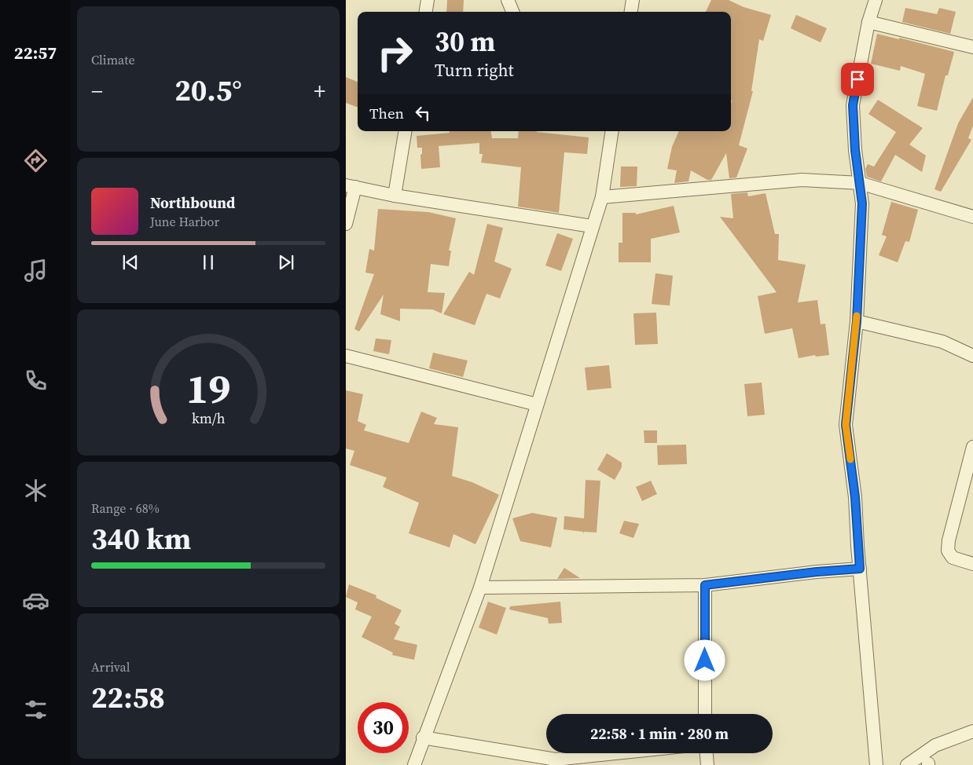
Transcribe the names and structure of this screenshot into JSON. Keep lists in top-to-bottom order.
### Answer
{
  "page": {
    "tabs": "22:57",
    "tile": [
      "Climate",
      ["Range · 68%", "340 km"],
      ["Arrival", "22:58"]
    ],
    "turn": ["30 m", "Turn right"],
    "heat": ["−", "20.5°", "+"],
    "then": "Then",
    "song": ["Northbound", "June Harbor"],
    "limit": "30",
    "trip": "22:58 · 1 min · 280 m",
    "gauge": ["19", "km/h"]
  }
}
